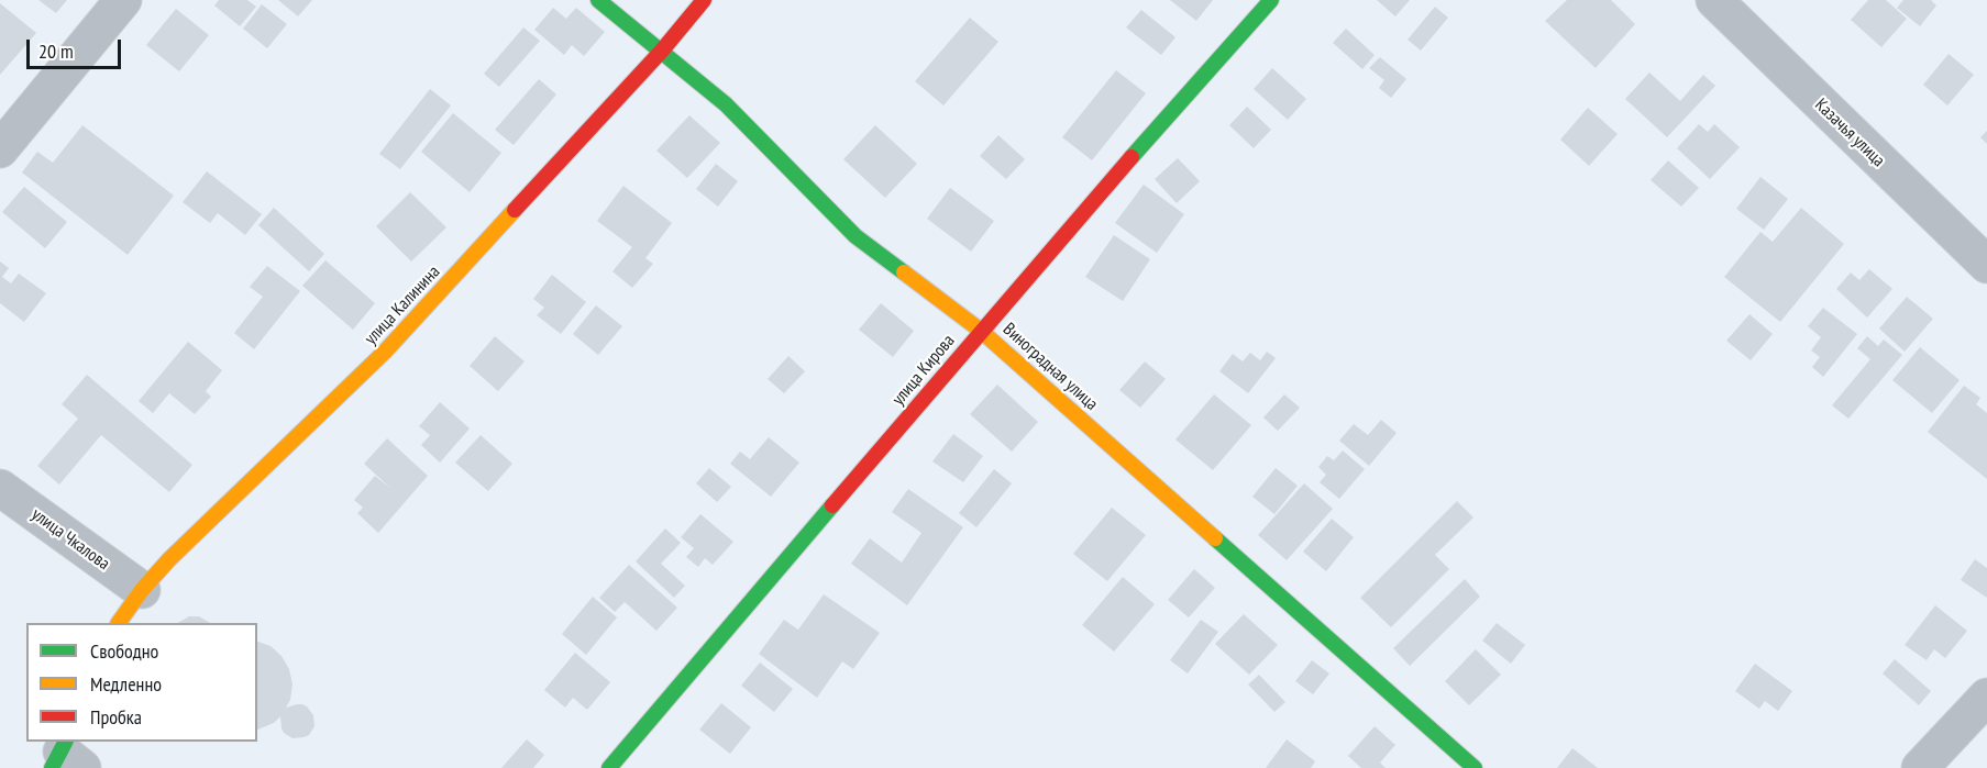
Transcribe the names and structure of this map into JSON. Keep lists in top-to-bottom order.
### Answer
{
  "streets": {
    "street": [
      "Казачья улица",
      "улица Калинина",
      "Виноградная улица",
      "улица Кирова",
      "улица Чкалова"
    ]
  },
  "crossings": [
    ["улица Калинина", "Виноградная улица"],
    ["улица Калинина", "улица Чкалова"],
    ["Виноградная улица", "улица Кирова"]
  ],
  "legend": ["Свободно", "Медленно", "Пробка"],
  "scale_bar": "20 m"
}
